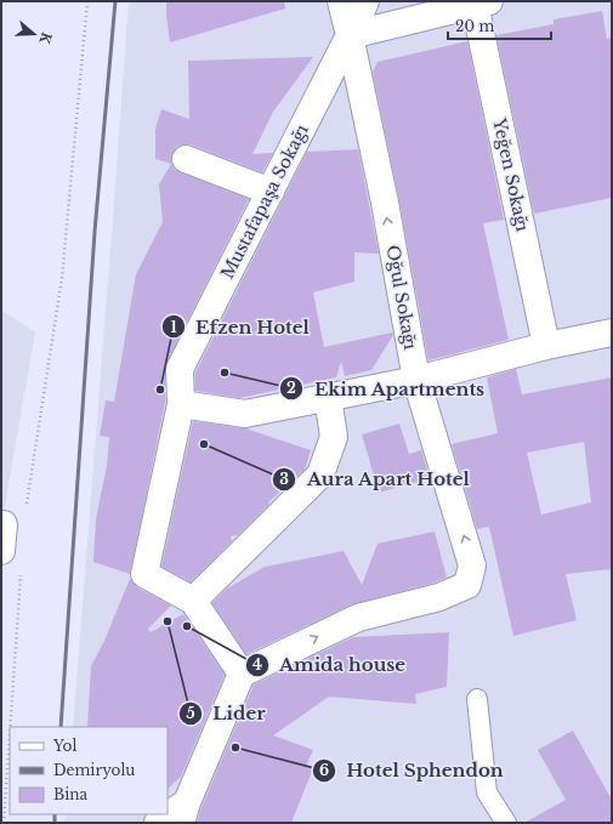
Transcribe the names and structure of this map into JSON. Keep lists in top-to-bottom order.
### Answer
{
  "streets": {
    "street": ["Yeğen Sokağı", "Mustafapaşa Sokağı", "Oğul Sokağı"]
  },
  "crossings": [
    ["Mustafapaşa Sokağı", "Oğul Sokağı"]
  ],
  "one_way": ["Oğul Sokağı"],
  "places": [
    "Ekim Apartments",
    "Efzen Hotel",
    "Aura Apart Hotel",
    "Lider",
    "Amida house",
    "Hotel Sphendon"
  ],
  "legend": ["Yol", "Demiryolu", "Bina"],
  "scale_bar": "20 m",
  "north": "right"
}
